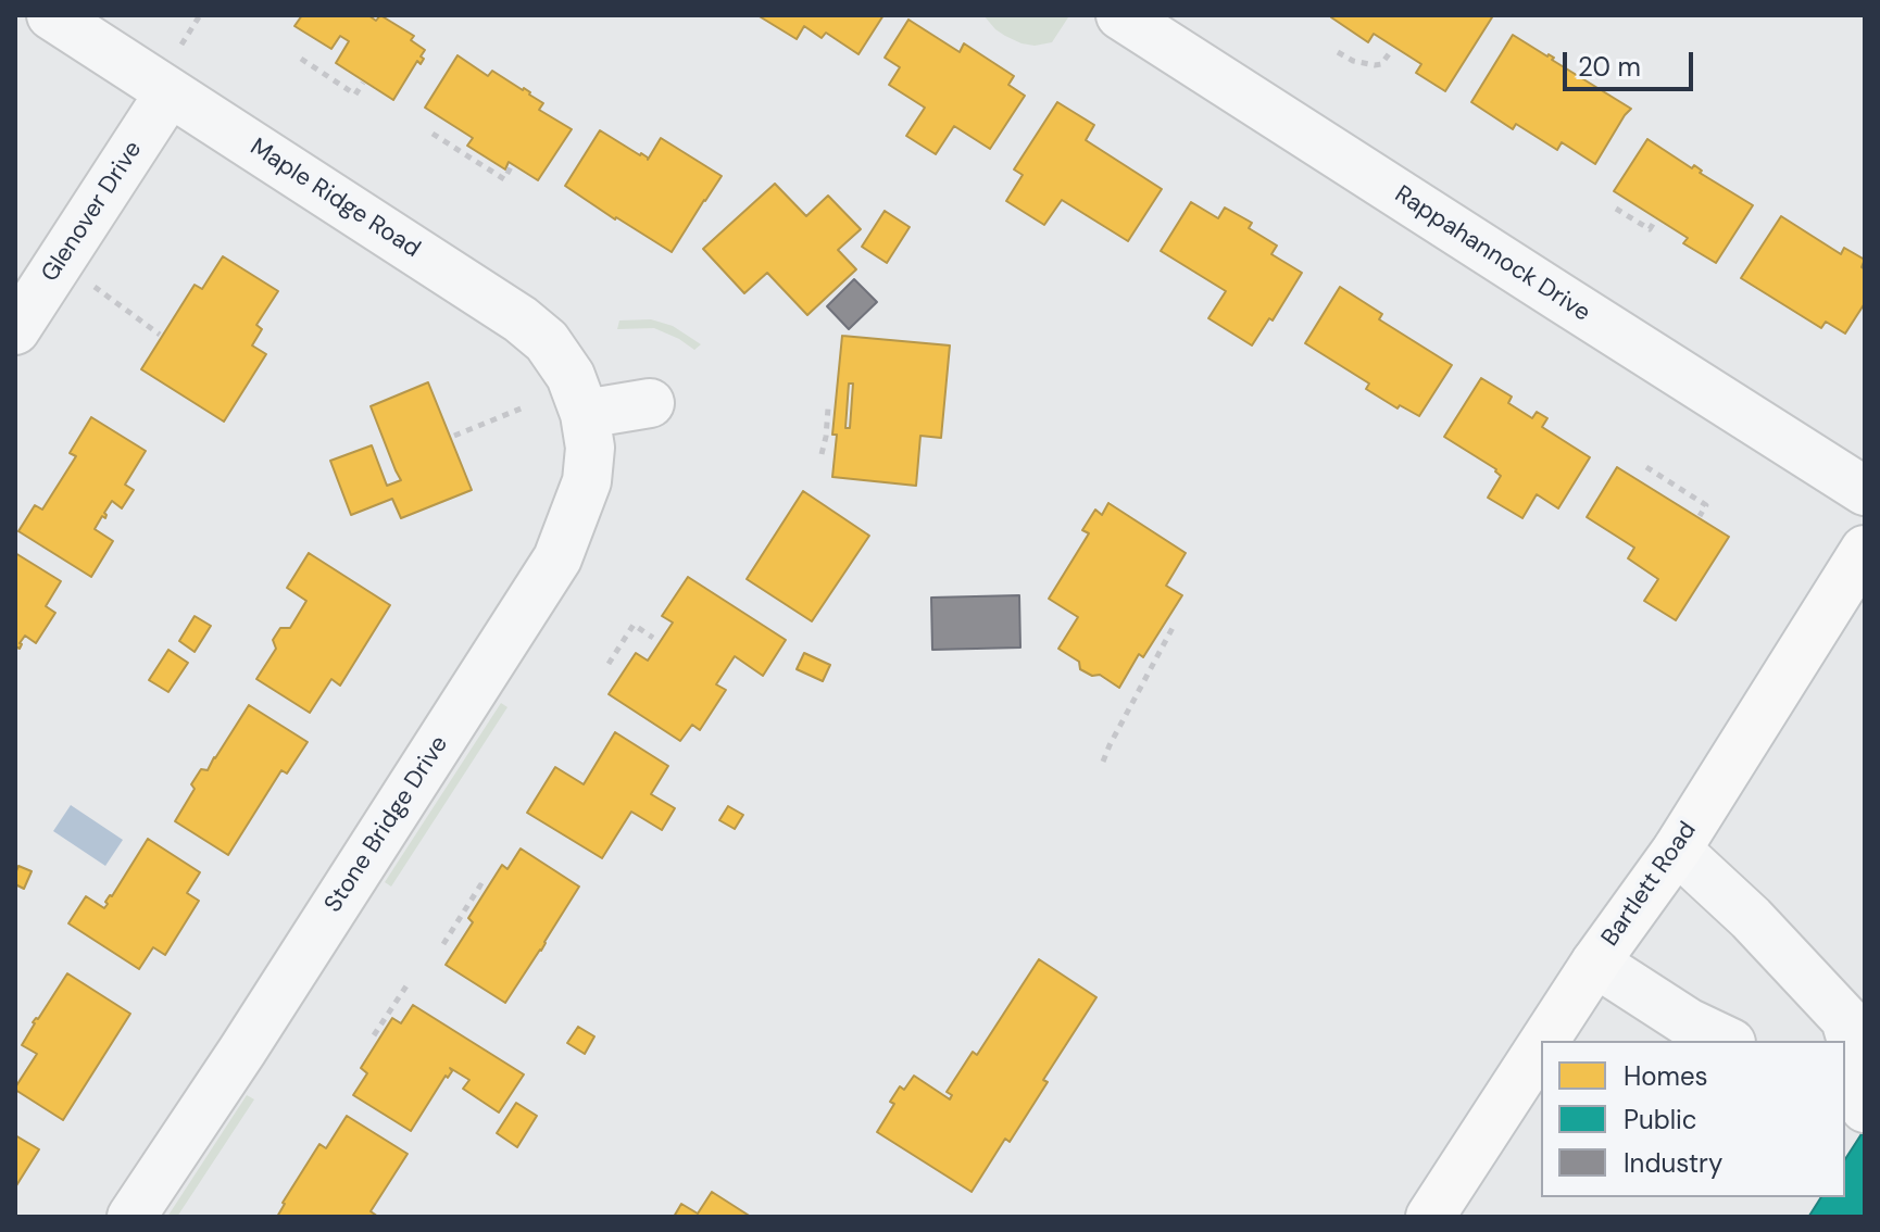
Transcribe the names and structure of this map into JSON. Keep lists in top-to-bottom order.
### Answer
{
  "streets": {
    "main road": ["Bartlett Road"],
    "street": [
      "Maple Ridge Road",
      "Glenover Drive",
      "Rappahannock Drive",
      "Stone Bridge Drive"
    ]
  },
  "crossings": [
    ["Maple Ridge Road", "Glenover Drive"],
    ["Maple Ridge Road", "Stone Bridge Drive"]
  ],
  "legend": ["Homes", "Public", "Industry"],
  "scale_bar": "20 m"
}
